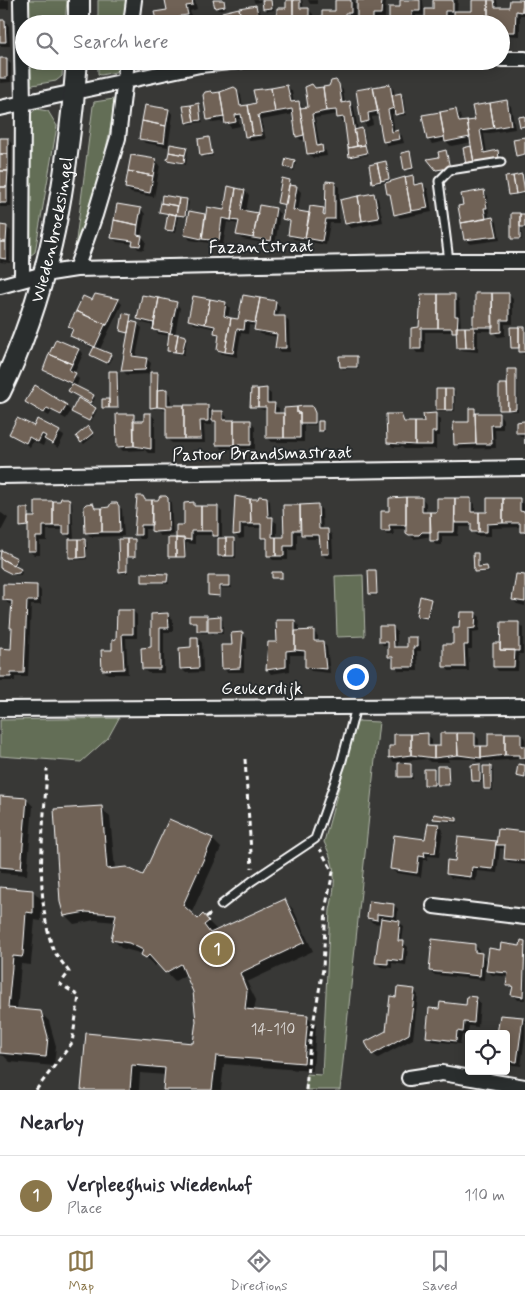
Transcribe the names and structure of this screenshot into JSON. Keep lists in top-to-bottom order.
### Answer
{
  "streets": {
    "street": [
      "Wiedenbroeksingel",
      "Fazantstraat",
      "Pastoor Brandsmastraat",
      "Geukerdijk"
    ]
  },
  "crossings": [
    ["Wiedenbroeksingel", "Fazantstraat"]
  ],
  "house_numbers": ["14-110"],
  "page": {
    "search": "Search here",
    "pins": "1",
    "heading": "Nearby",
    "list": [
      {
        "mark": "1",
        "name": "Verpleeghuis Wiedenhof",
        "note": "Place",
        "value": "110 m"
      }
    ],
    "nav": ["Map", "Directions", "Saved"]
  }
}
